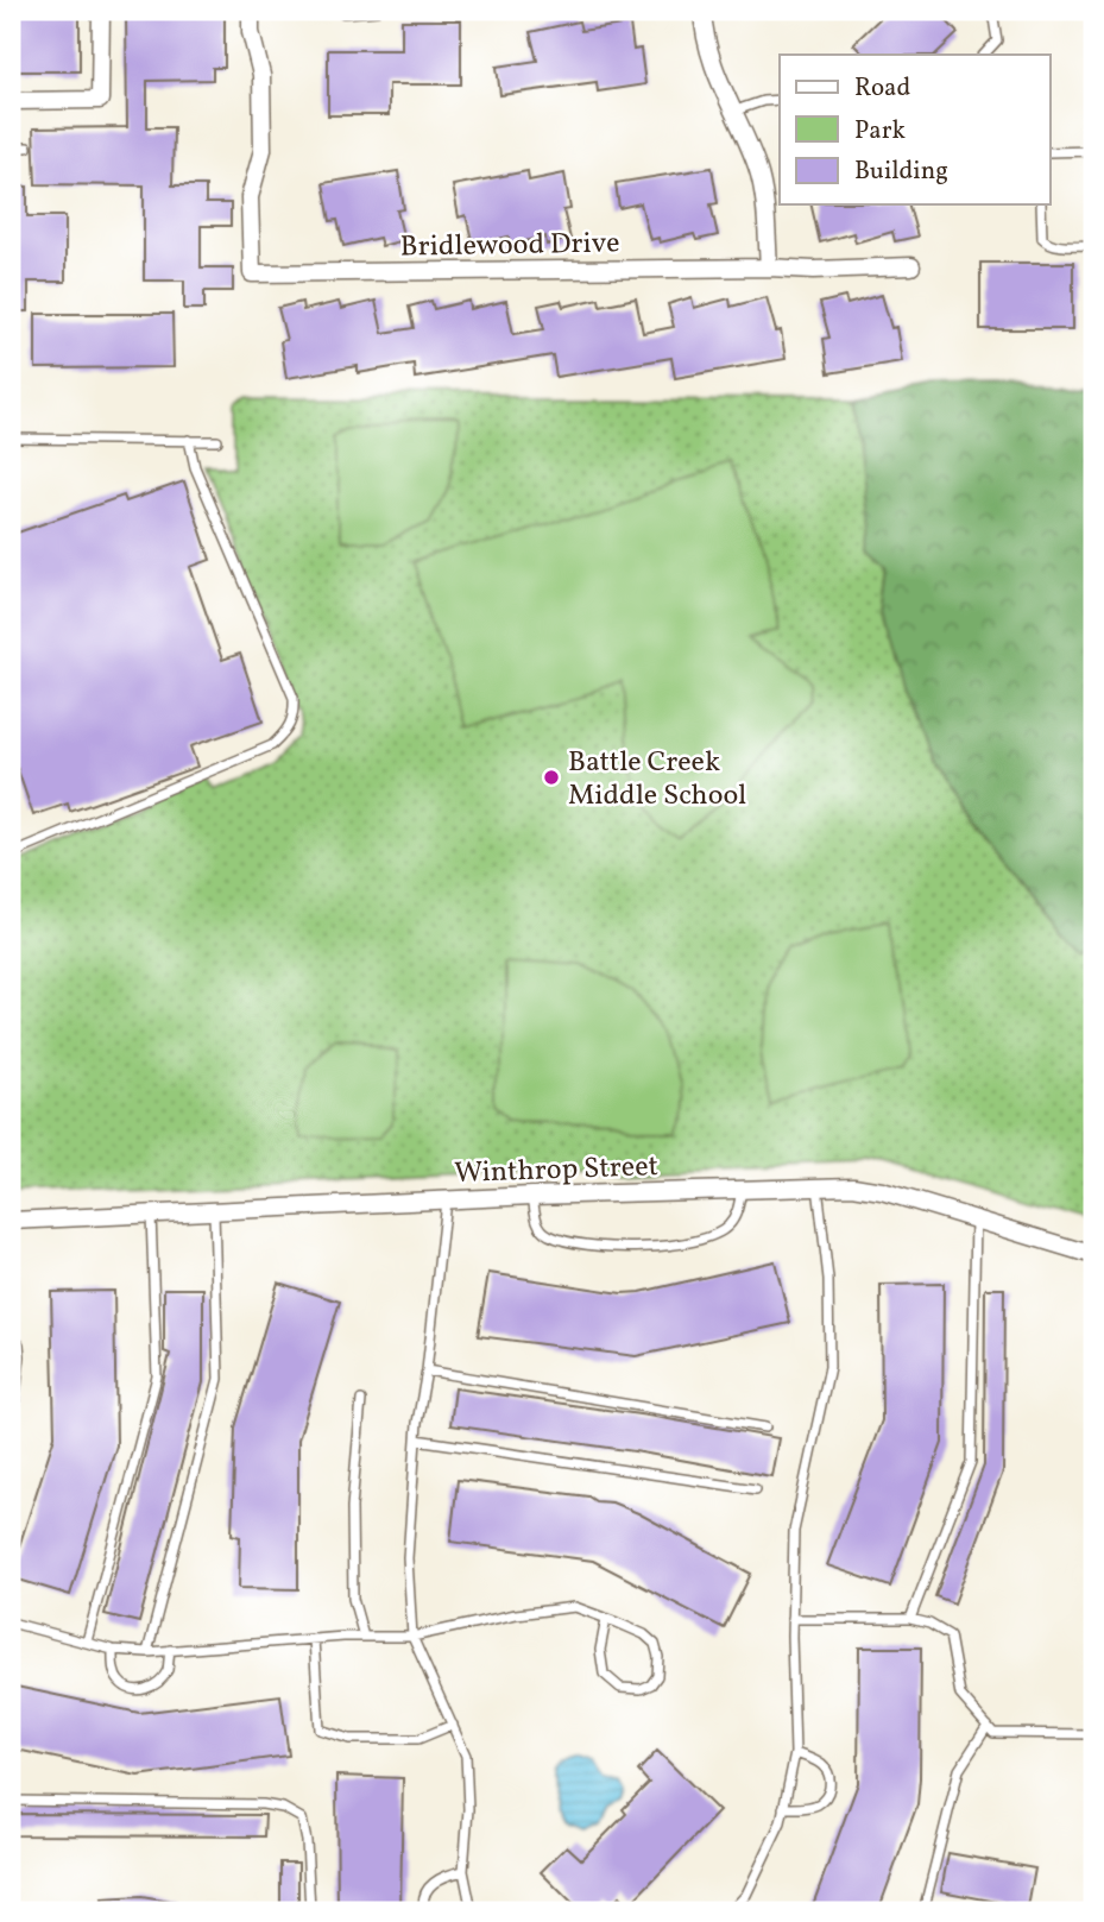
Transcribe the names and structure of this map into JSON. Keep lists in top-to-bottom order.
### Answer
{
  "streets": {
    "street": ["Bridlewood Drive", "Winthrop Street"]
  },
  "places": ["Battle Creek Middle School"],
  "legend": ["Road", "Park", "Building"]
}
